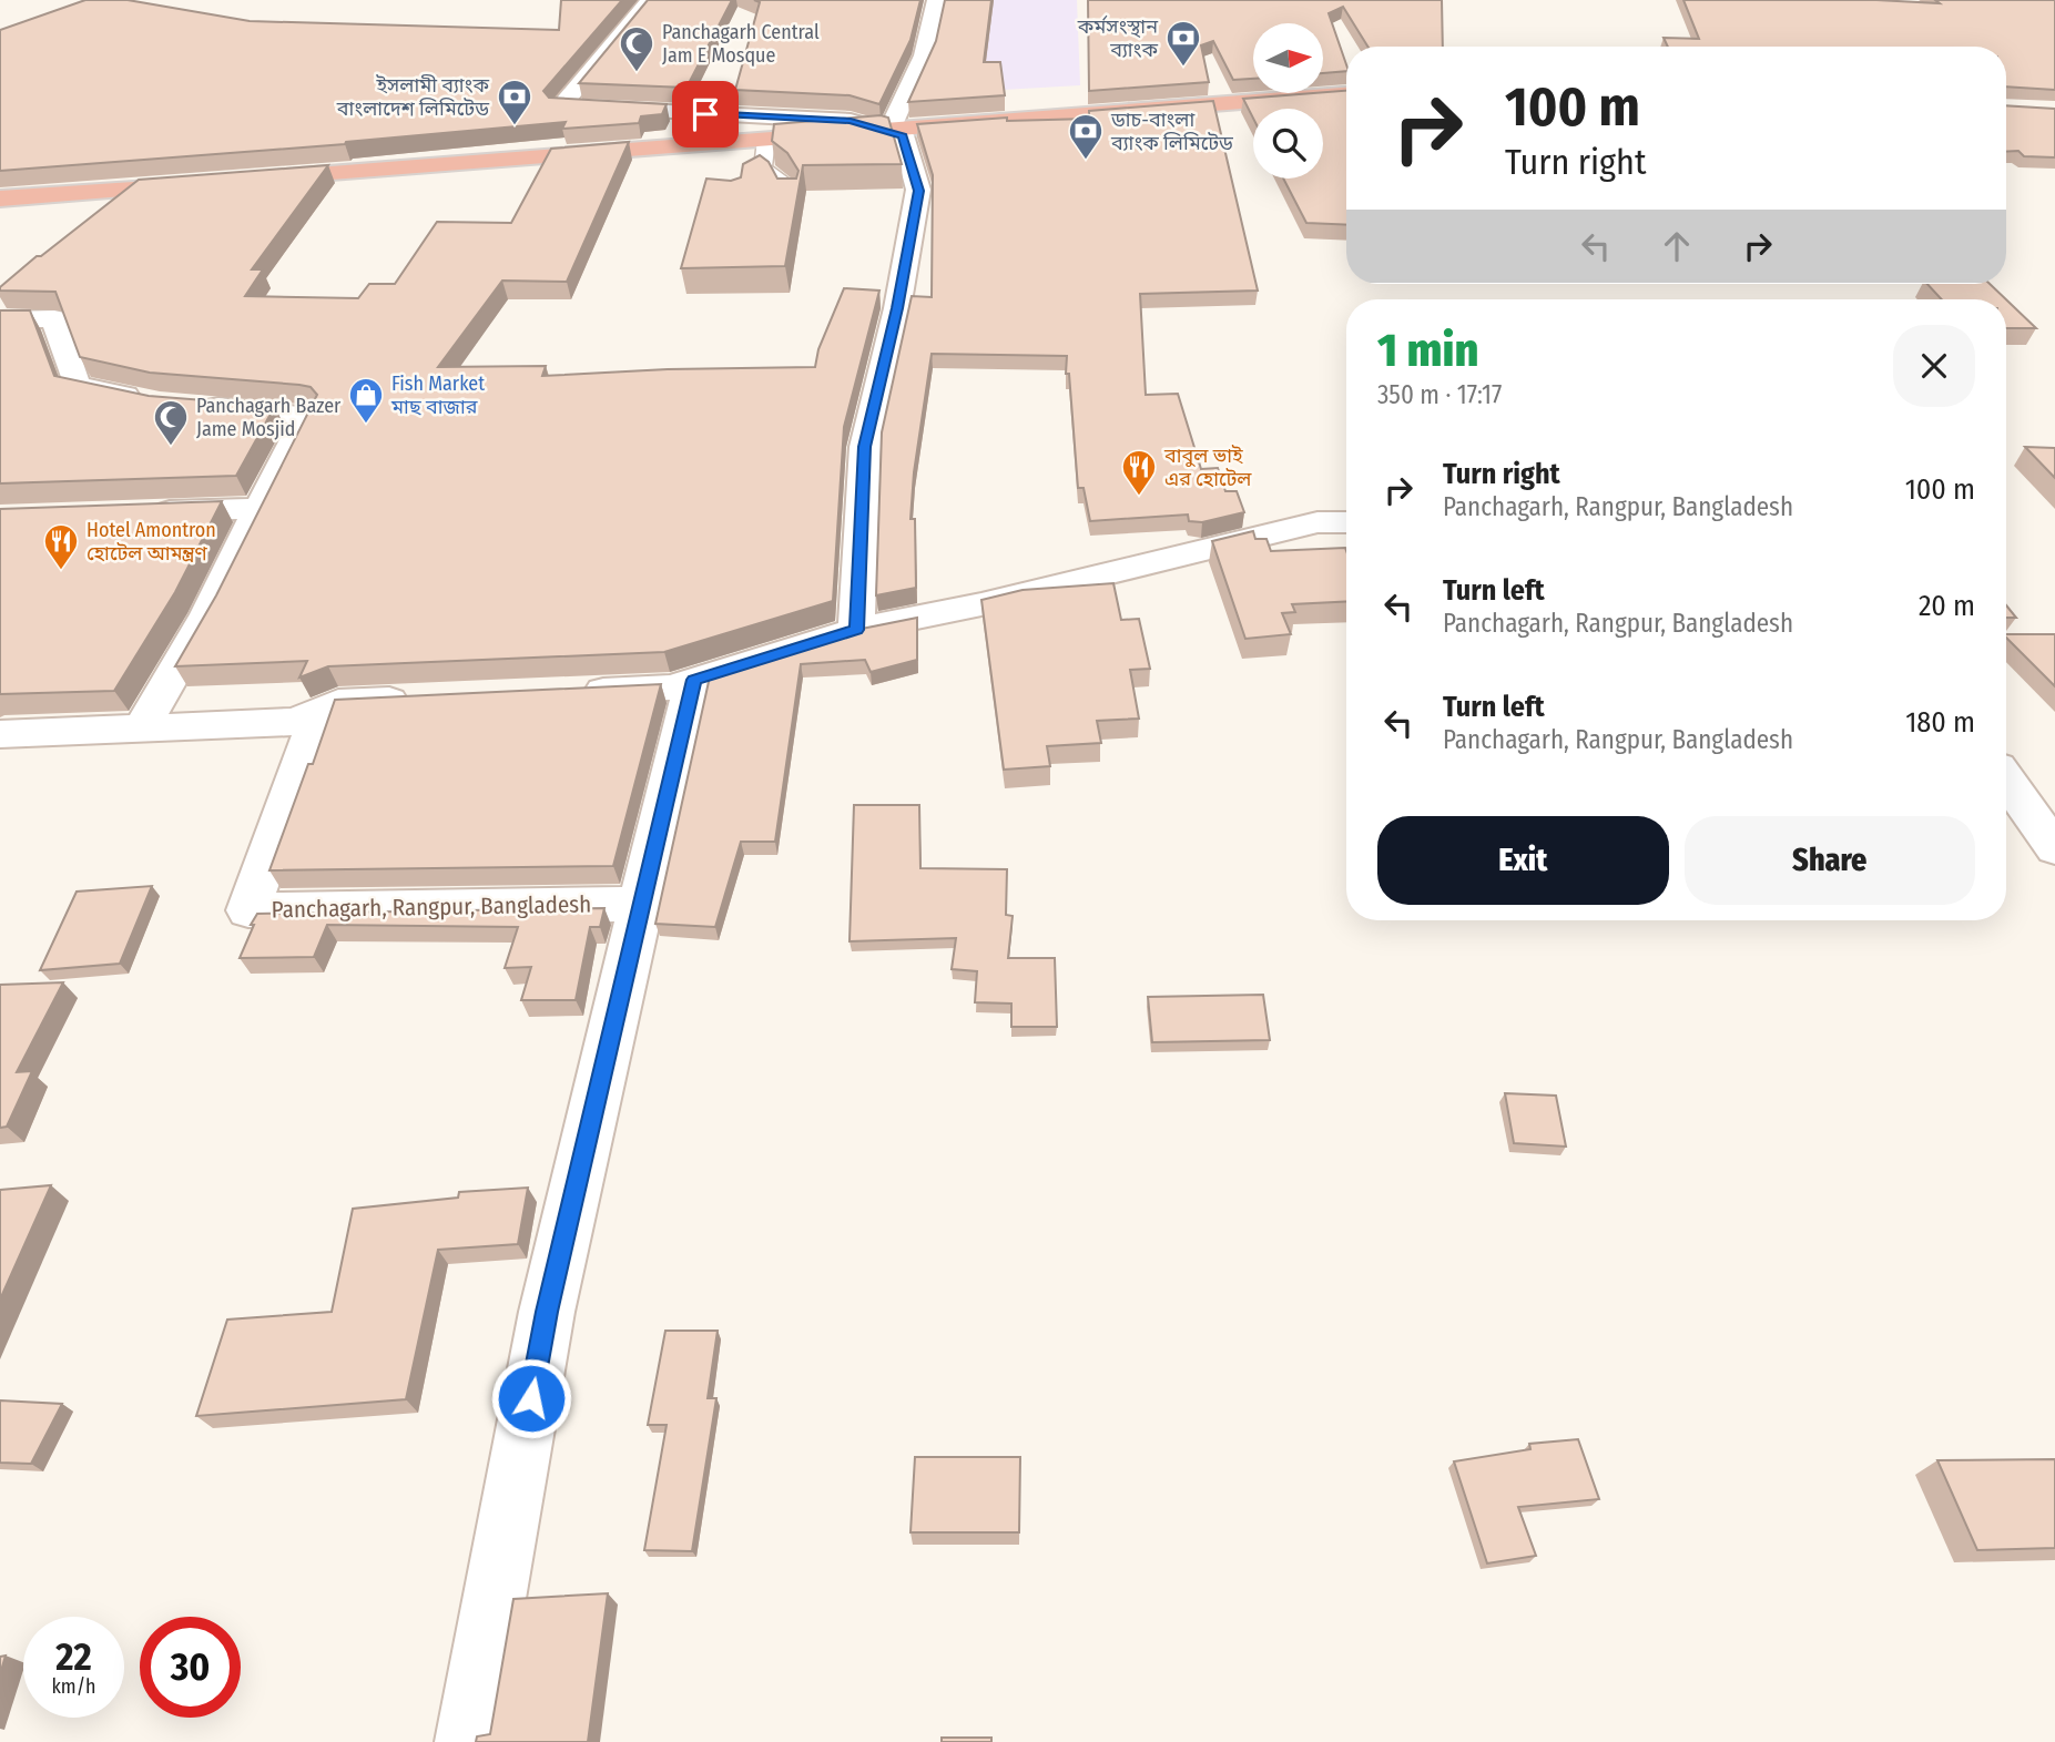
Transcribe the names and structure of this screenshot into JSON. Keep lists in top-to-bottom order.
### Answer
{
  "streets": {
    "street": ["Panchagarh, Rangpur, Bangladesh"]
  },
  "places": {
    "bank": ["কর্মসংস্থান ব্যাংক", "ইসলামী ব্যাংক বাংলাদেশ লিমিটেড", "ডাচ-বাংলা ব্যাংক লিমিটেড"],
    "mosque": ["Panchagarh Central Jam E Mosque", "Panchagarh Bazer Jame Mosjid"],
    "shop": ["Fish Market মাছ বাজার"],
    "restaurant": ["বাবুল ভাই এর হোটেল", "Hotel Amontron হোটেল আমন্ত্রণ"]
  },
  "north": "right",
  "page": {
    "turn": ["100 m", "Turn right"],
    "heading": ["1 min", "350 m · 17:17"],
    "list": [
      {
        "name": "Turn right",
        "note": "Panchagarh, Rangpur, Bangladesh",
        "value": "100 m"
      },
      {
        "name": "Turn left",
        "note": "Panchagarh, Rangpur, Bangladesh",
        "value": "20 m"
      },
      {
        "name": "Turn left",
        "note": "Panchagarh, Rangpur, Bangladesh",
        "value": "180 m"
      }
    ],
    "buttons": ["Exit", "Share"],
    "speed": "22 km/h",
    "limit": "30"
  }
}
